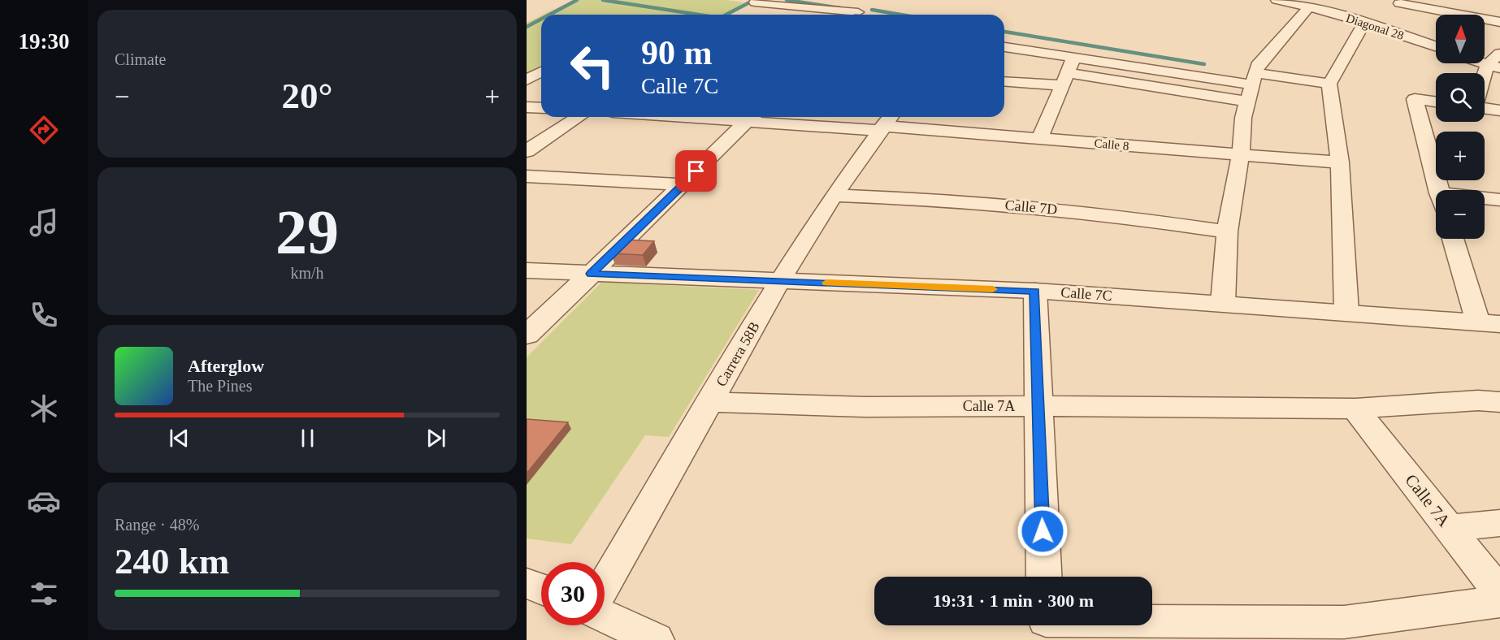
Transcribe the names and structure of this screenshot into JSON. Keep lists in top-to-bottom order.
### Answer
{
  "streets": {
    "street": [
      "Diagonal 28",
      "Calle 8",
      "Calle 7D",
      "Calle 7C",
      "Carrera 58B",
      "Calle 7A"
    ]
  },
  "crossings": [
    ["Calle 8", "Carrera 58B"],
    ["Calle 7D", "Carrera 58B"],
    ["Calle 7C", "Carrera 58B"],
    ["Carrera 58B", "Calle 7A"]
  ],
  "north": "top",
  "page": {
    "tabs": "19:30",
    "tile": [
      "Climate",
      ["29", "km/h"],
      ["Range · 48%", "240 km"]
    ],
    "map_buttons": ["+", "−"],
    "turn": ["90 m", "Calle 7C"],
    "heat": ["−", "20°", "+"],
    "song": ["Afterglow", "The Pines"],
    "limit": "30",
    "trip": "19:31 · 1 min · 300 m"
  }
}
